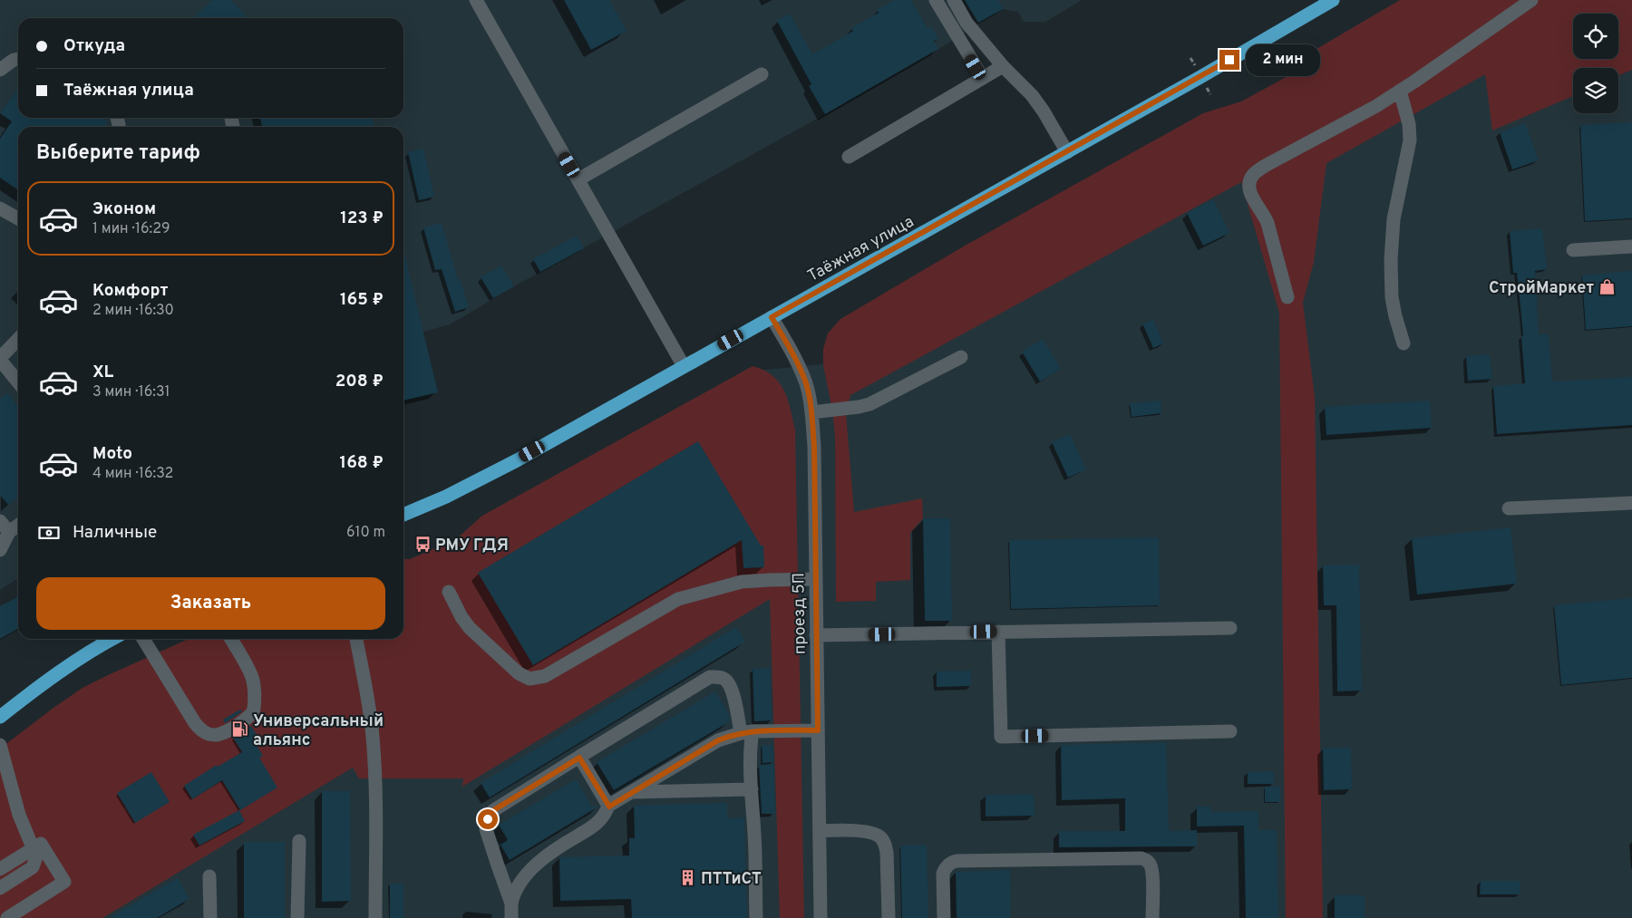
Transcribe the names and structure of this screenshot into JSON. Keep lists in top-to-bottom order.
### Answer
{
  "streets": {
    "highway": ["Таёжная улица"],
    "street": ["проезд 5П"]
  },
  "crossings": [
    ["Таёжная улица", "проезд 5П"]
  ],
  "places": {
    "shop": ["СтройМаркет"],
    "bus stop": ["РМУ ГДЯ"],
    "fuel station": ["Универсальный альянс"],
    "building": ["ПТТиСТ"]
  },
  "page": {
    "banner": ["Откуда", "Таёжная улица"],
    "bubble": "2 мин",
    "heading": "Выберите тариф",
    "list": [
      {
        "name": "Эконом",
        "note": "1 мин · 16:29",
        "value": "123 ₽"
      },
      {
        "name": "Комфорт",
        "note": "2 мин · 16:30",
        "value": "165 ₽"
      },
      {
        "name": "XL",
        "note": "3 мин · 16:31",
        "value": "208 ₽"
      },
      {
        "name": "Moto",
        "note": "4 мин · 16:32",
        "value": "168 ₽"
      }
    ],
    "pay": ["Наличные", "610 m"],
    "buttons": "Заказать"
  }
}
